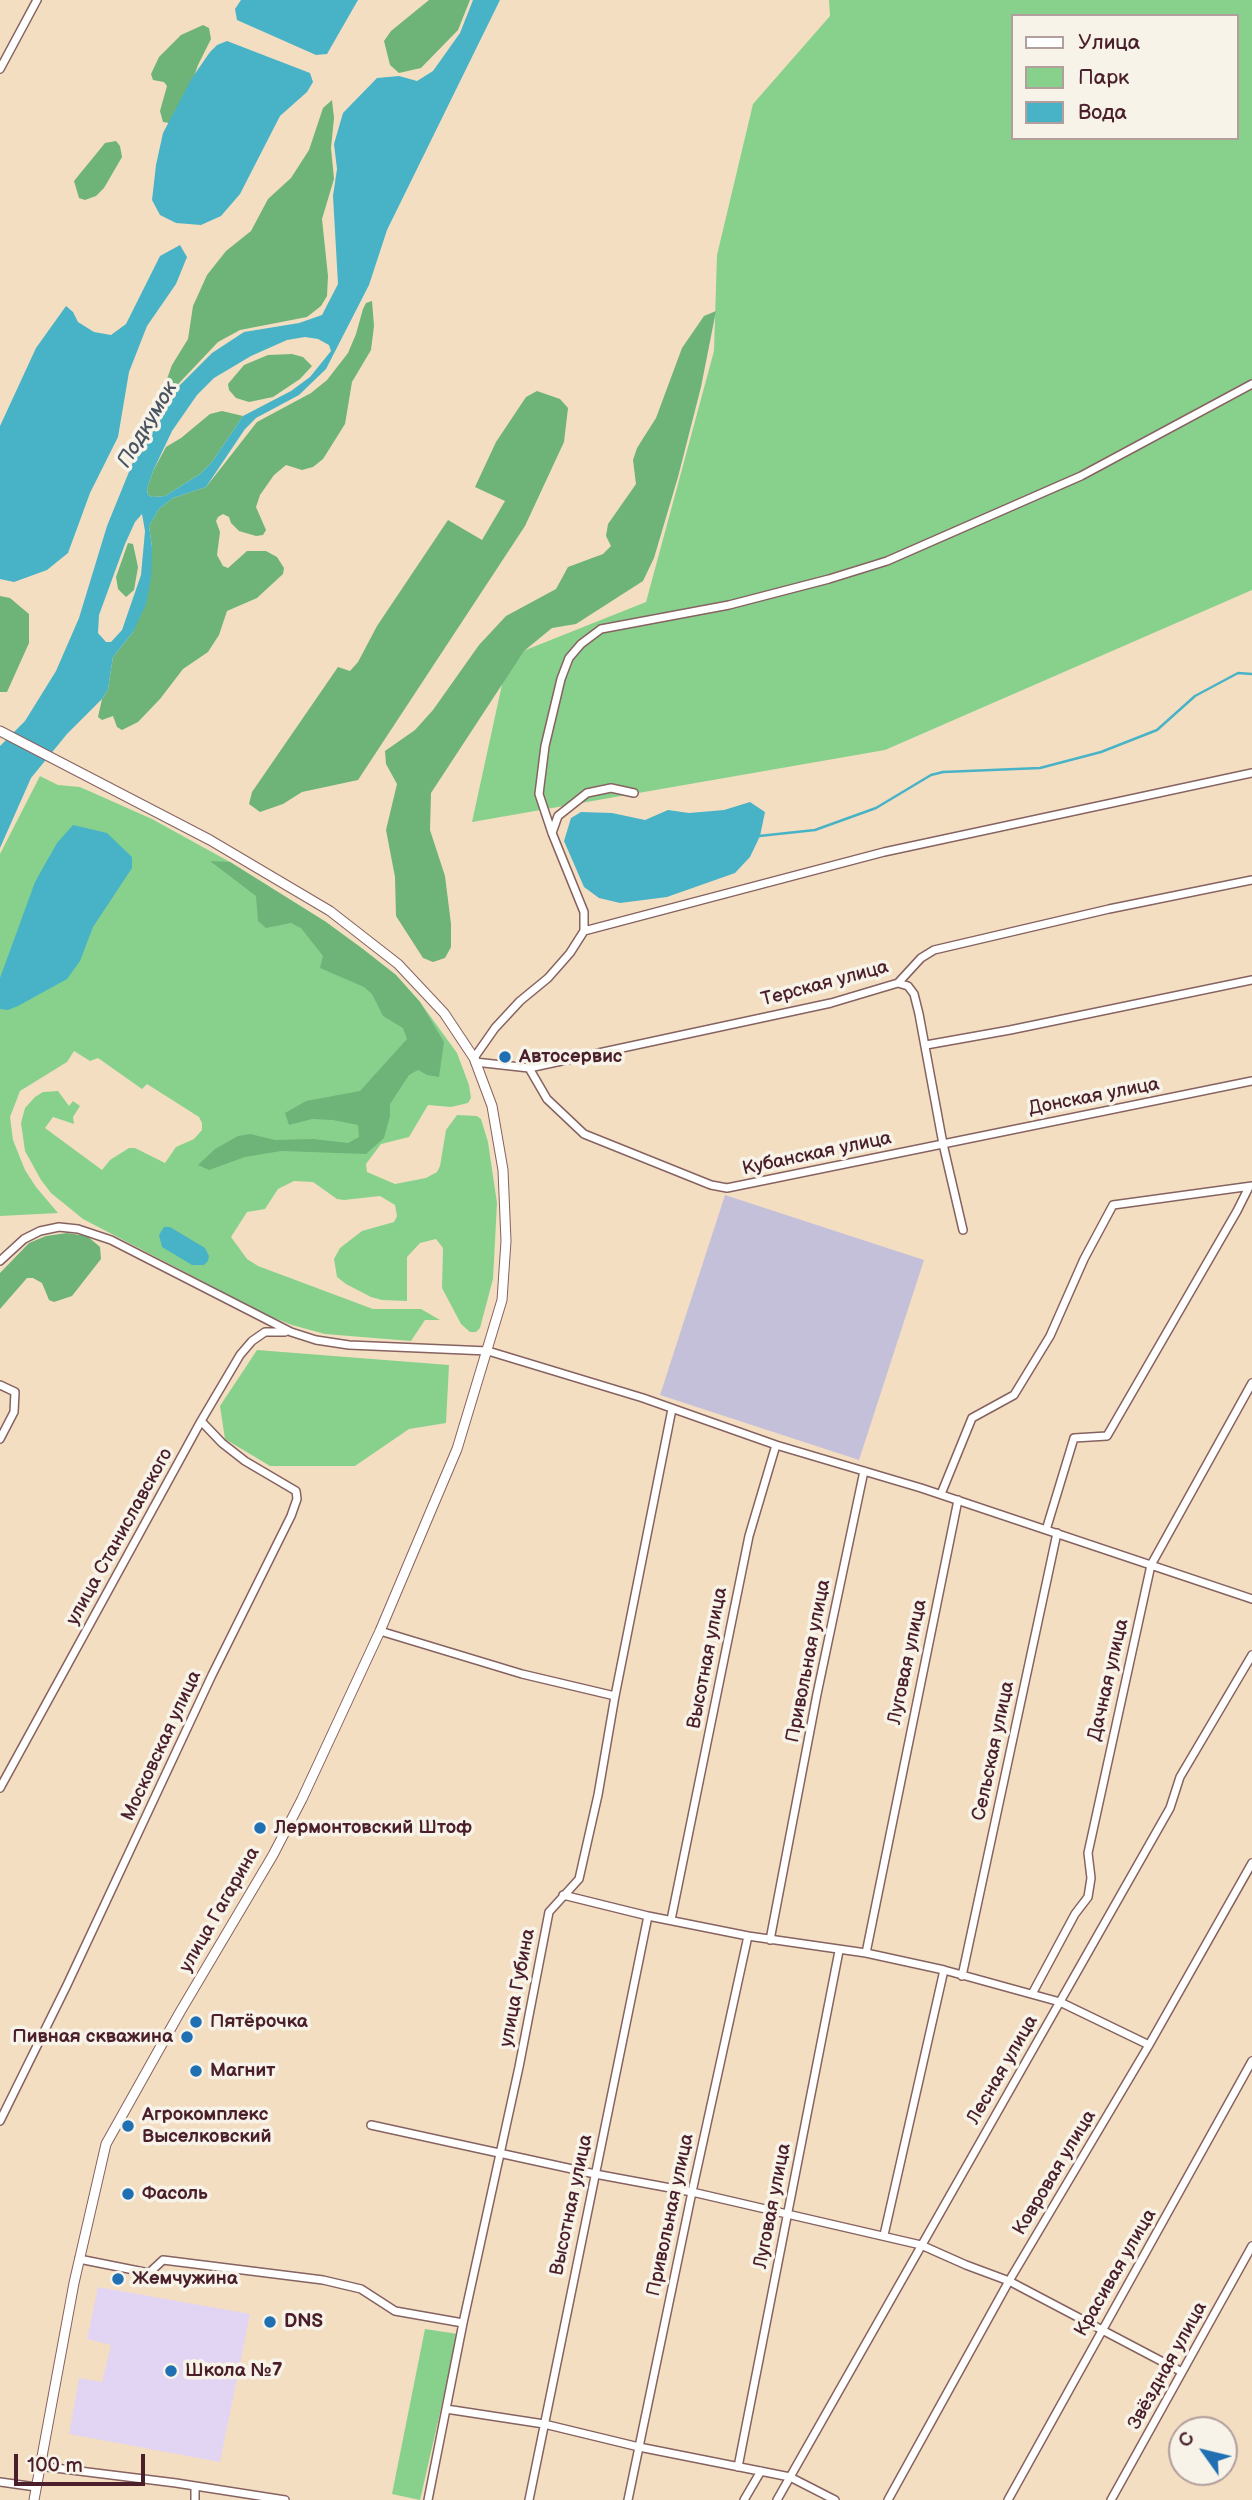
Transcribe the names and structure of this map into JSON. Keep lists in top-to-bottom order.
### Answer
{
  "streets": {
    "street": [
      "Терская улица",
      "Донская улица",
      "Кубанская улица",
      "улица Станиславского",
      "Высотная улица",
      "Привольная улица",
      "Луговая улица",
      "Дачная улица",
      "Московская улица",
      "Сельская улица",
      "улица Гагарина",
      "улица Губина",
      "Лесная улица",
      "Ковровая улица",
      "Красивая улица",
      "Звёздная улица"
    ]
  },
  "crossings": [
    ["Терская улица", "Кубанская улица"],
    ["Терская улица", "улица Гагарина"],
    ["Донская улица", "Кубанская улица"],
    ["улица Станиславского", "Московская улица"]
  ],
  "water": ["Подкумок"],
  "places": [
    "Автосервис",
    "Лермонтовский Штоф",
    "Пятёрочка",
    "Пивная скважина",
    "Магнит",
    "Агрокомплекс Выселковский",
    "Фасоль",
    "Жемчужина",
    "DNS",
    "Школа №7"
  ],
  "legend": ["Улица", "Парк", "Вода"],
  "scale_bar": "100 m",
  "north": "top left"
}
